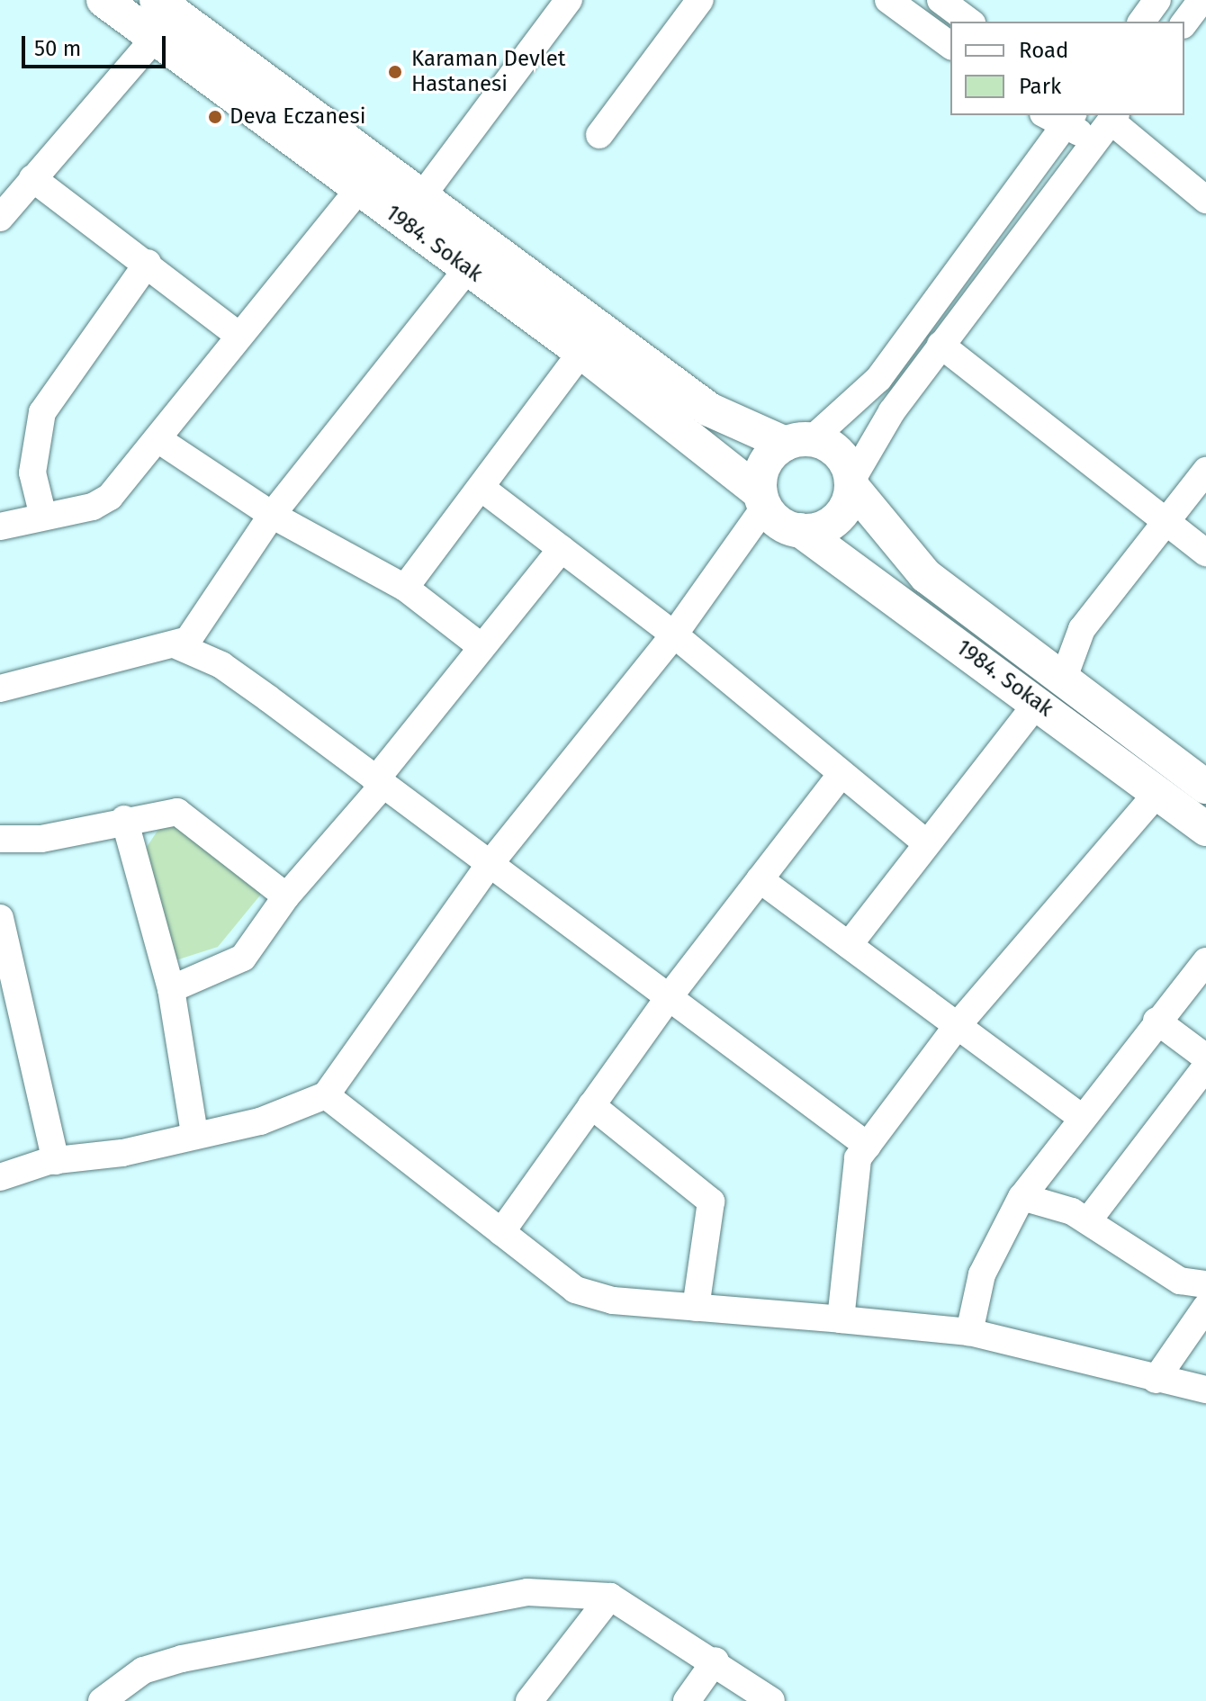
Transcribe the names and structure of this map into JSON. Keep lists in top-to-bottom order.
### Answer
{
  "streets": {
    "main road": ["1984. Sokak"]
  },
  "places": ["Karaman Devlet Hastanesi", "Deva Eczanesi"],
  "legend": ["Road", "Park"],
  "scale_bar": "50 m"
}
